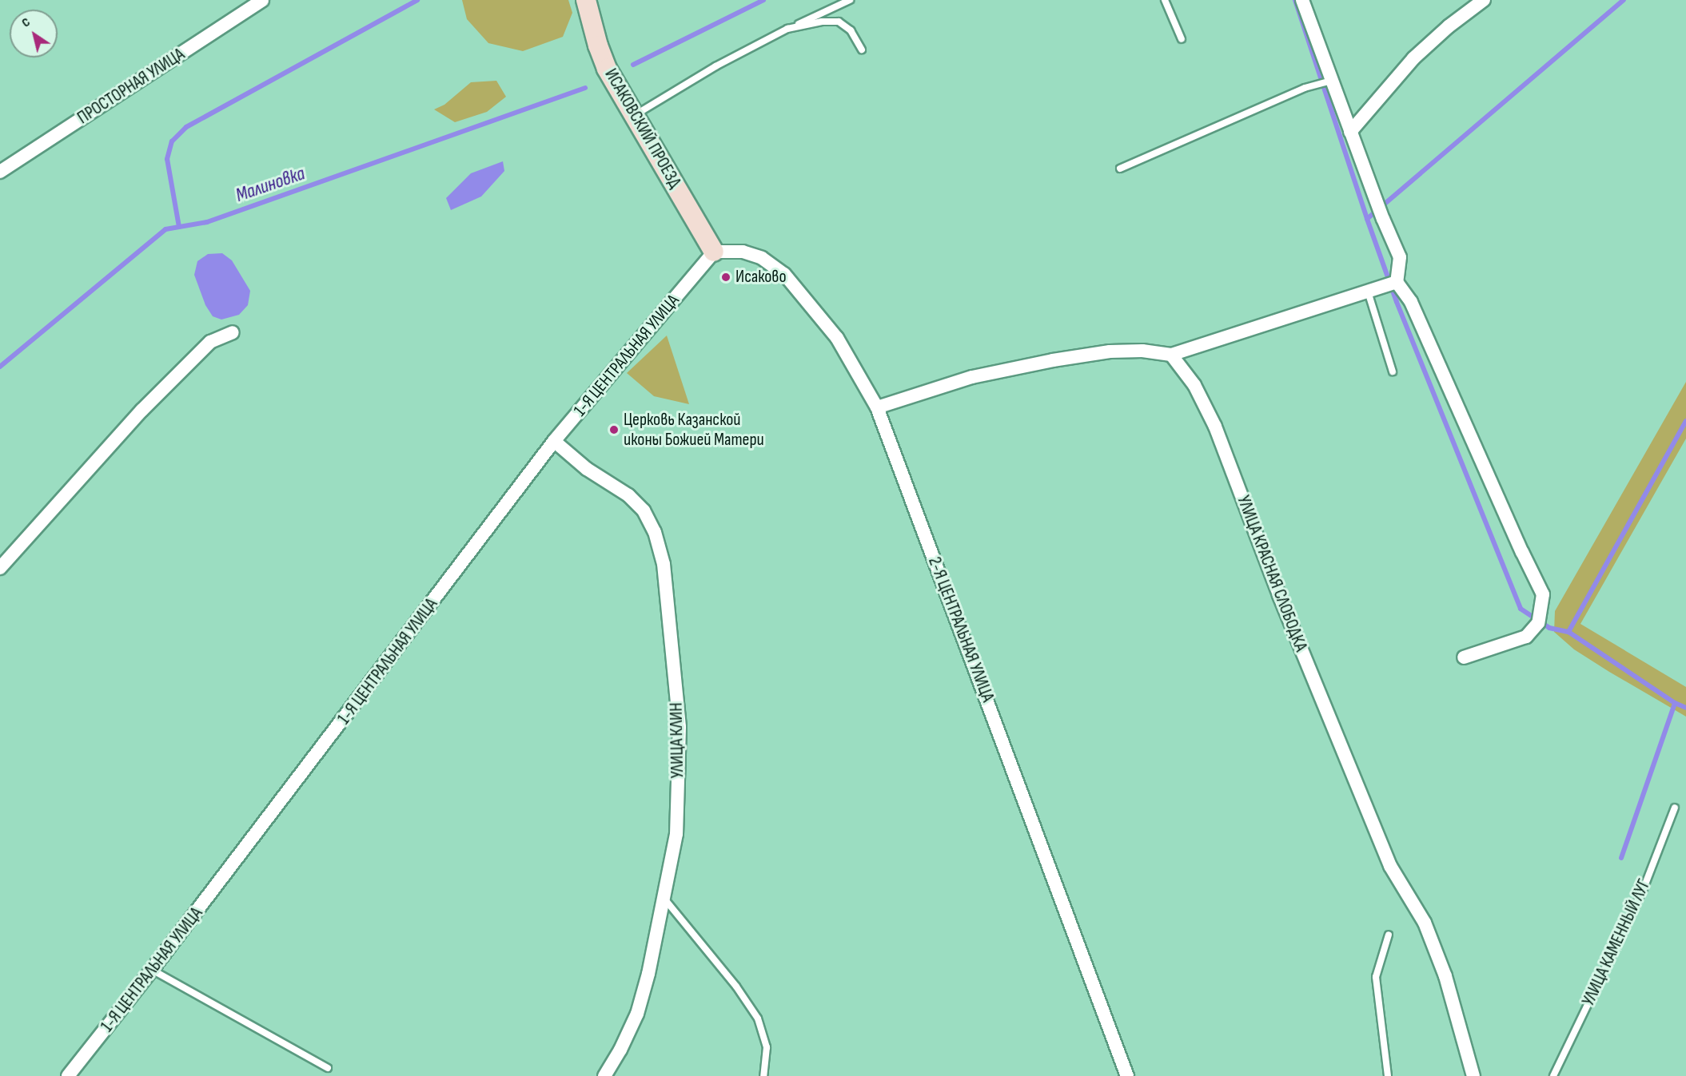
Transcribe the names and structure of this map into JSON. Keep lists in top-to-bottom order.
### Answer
{
  "streets": {
    "street": [
      "ПРОСТОРНАЯ УЛИЦА",
      "ИСАКОВСКИЙ ПРОЕЗД",
      "1-Я ЦЕНТРАЛЬНАЯ УЛИЦА",
      "УЛИЦА КРАСНАЯ СЛОБОДКА",
      "2-Я ЦЕНТРАЛЬНАЯ УЛИЦА",
      "УЛИЦА КЛИН"
    ],
    "lane": ["УЛИЦА КАМЕННЫЙ ЛУГ"]
  },
  "crossings": [
    ["ИСАКОВСКИЙ ПРОЕЗД", "1-Я ЦЕНТРАЛЬНАЯ УЛИЦА"],
    ["ИСАКОВСКИЙ ПРОЕЗД", "2-Я ЦЕНТРАЛЬНАЯ УЛИЦА"],
    ["1-Я ЦЕНТРАЛЬНАЯ УЛИЦА", "2-Я ЦЕНТРАЛЬНАЯ УЛИЦА"],
    ["1-Я ЦЕНТРАЛЬНАЯ УЛИЦА", "УЛИЦА КЛИН"]
  ],
  "water": ["Малиновка"],
  "places": ["Исаково", "Церковь Казанской иконы Божией Матери"],
  "north": "top left"
}
